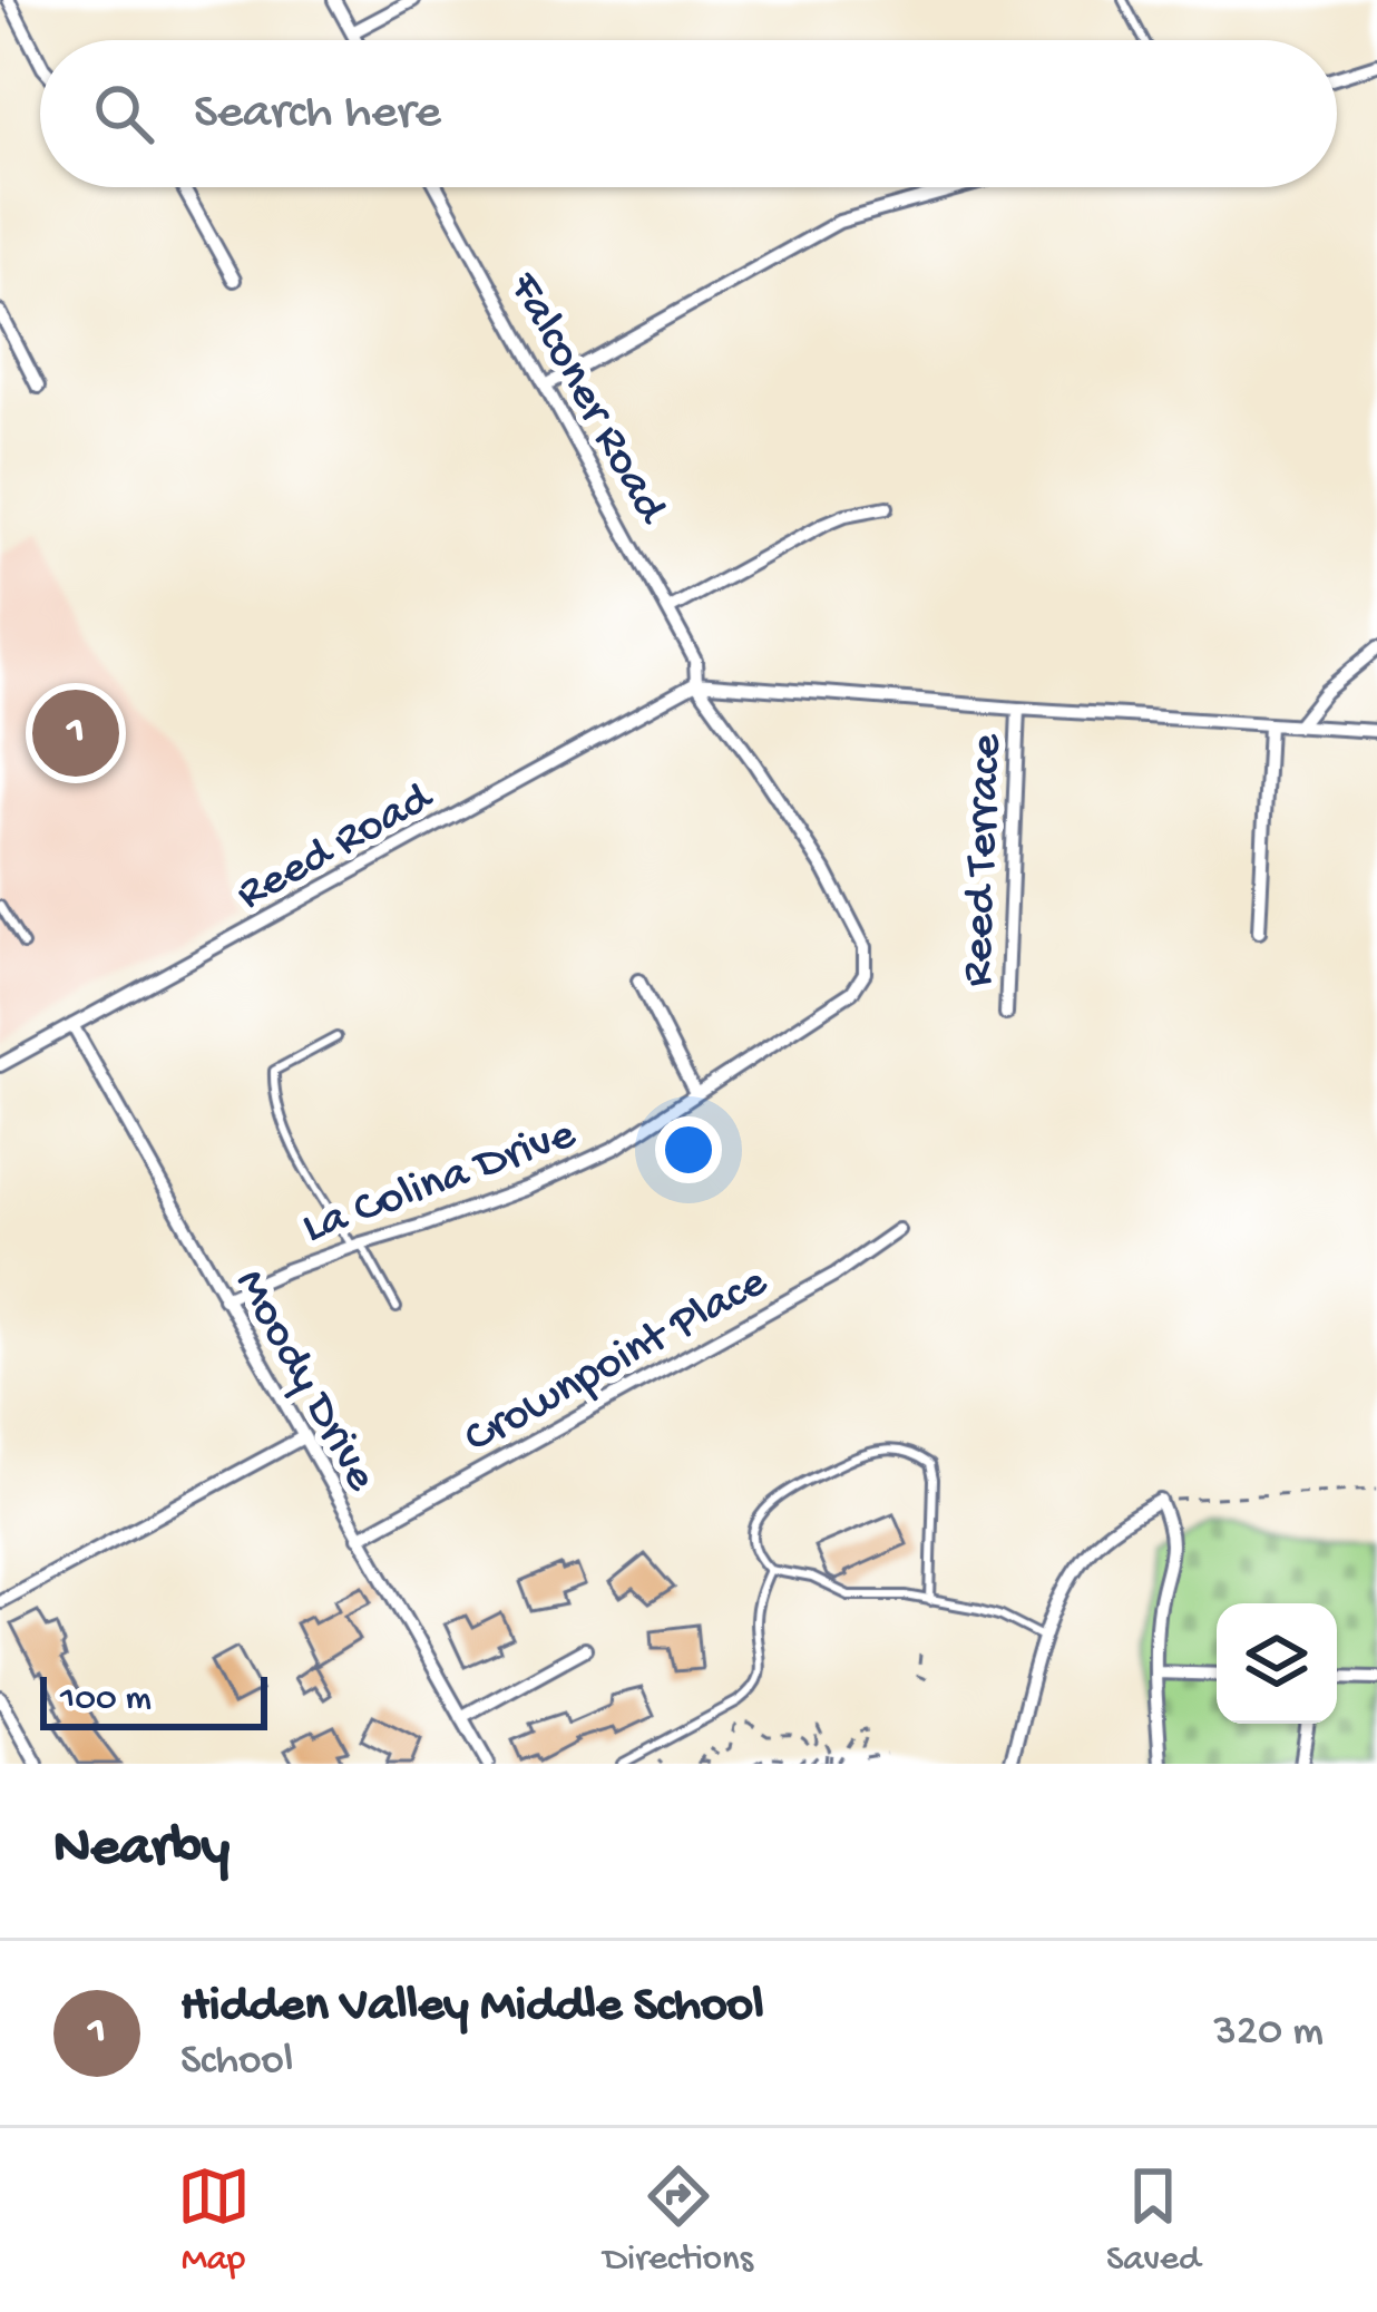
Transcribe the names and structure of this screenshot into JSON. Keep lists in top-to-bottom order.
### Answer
{
  "streets": {
    "street": [
      "Falconer Road",
      "Reed Road",
      "Reed Terrace",
      "La Colina Drive",
      "Crownpoint Place",
      "Moody Drive"
    ]
  },
  "crossings": [
    ["Falconer Road", "Reed Road"],
    ["Falconer Road", "La Colina Drive"],
    ["Reed Road", "La Colina Drive"],
    ["Reed Road", "Moody Drive"],
    ["La Colina Drive", "Moody Drive"],
    ["Crownpoint Place", "Moody Drive"]
  ],
  "scale_bar": "100 m",
  "page": {
    "search": "Search here",
    "pins": "1",
    "scale": "100 m",
    "heading": "Nearby",
    "list": [
      {
        "mark": "1",
        "name": "Hidden Valley Middle School",
        "note": "School",
        "value": "320 m"
      }
    ],
    "nav": ["Map", "Directions", "Saved"]
  }
}
